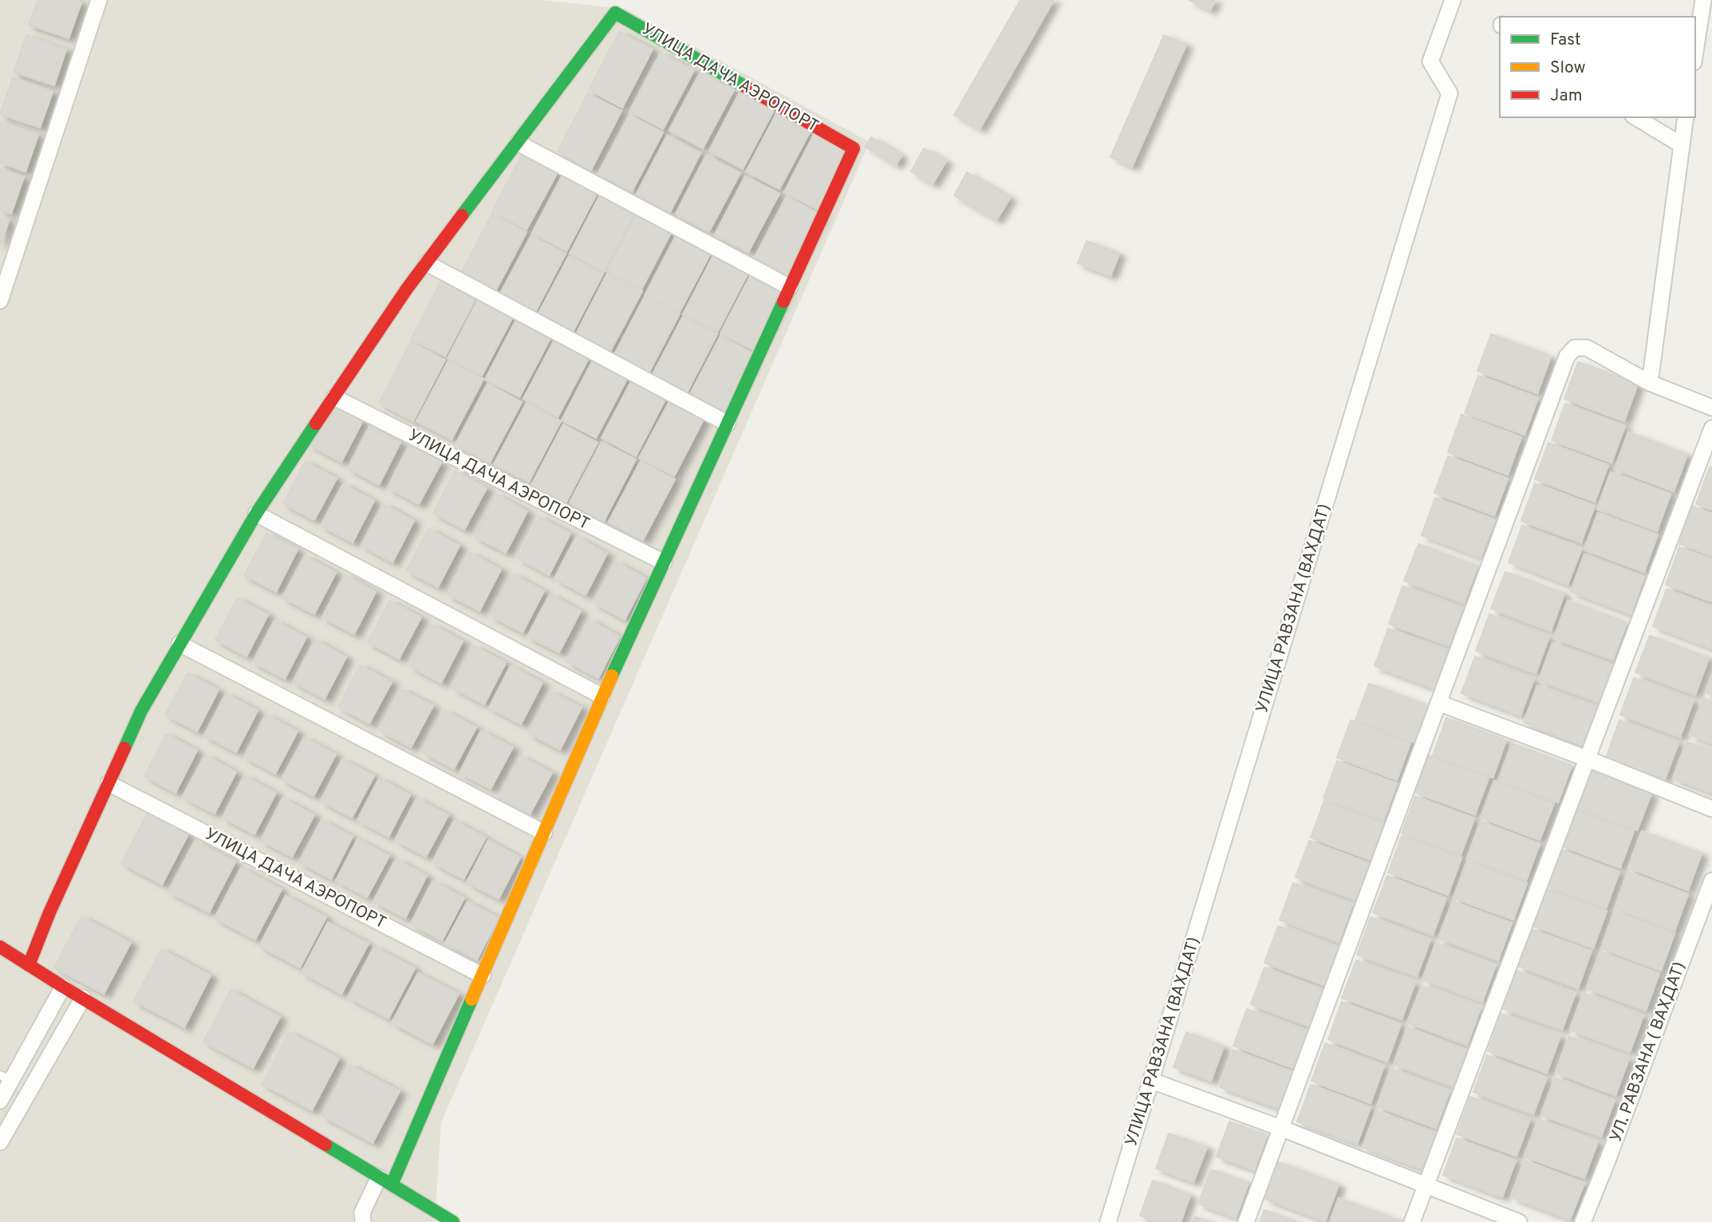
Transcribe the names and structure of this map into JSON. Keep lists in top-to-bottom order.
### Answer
{
  "streets": {
    "street": ["УЛИЦА ДАЧА АЭРОПОРТ", "УЛИЦА РАВЗАНА (ВАХДАТ)", "УЛ. РАВЗАНА ( ВАХДАТ)"]
  },
  "legend": ["Fast", "Slow", "Jam"]
}
